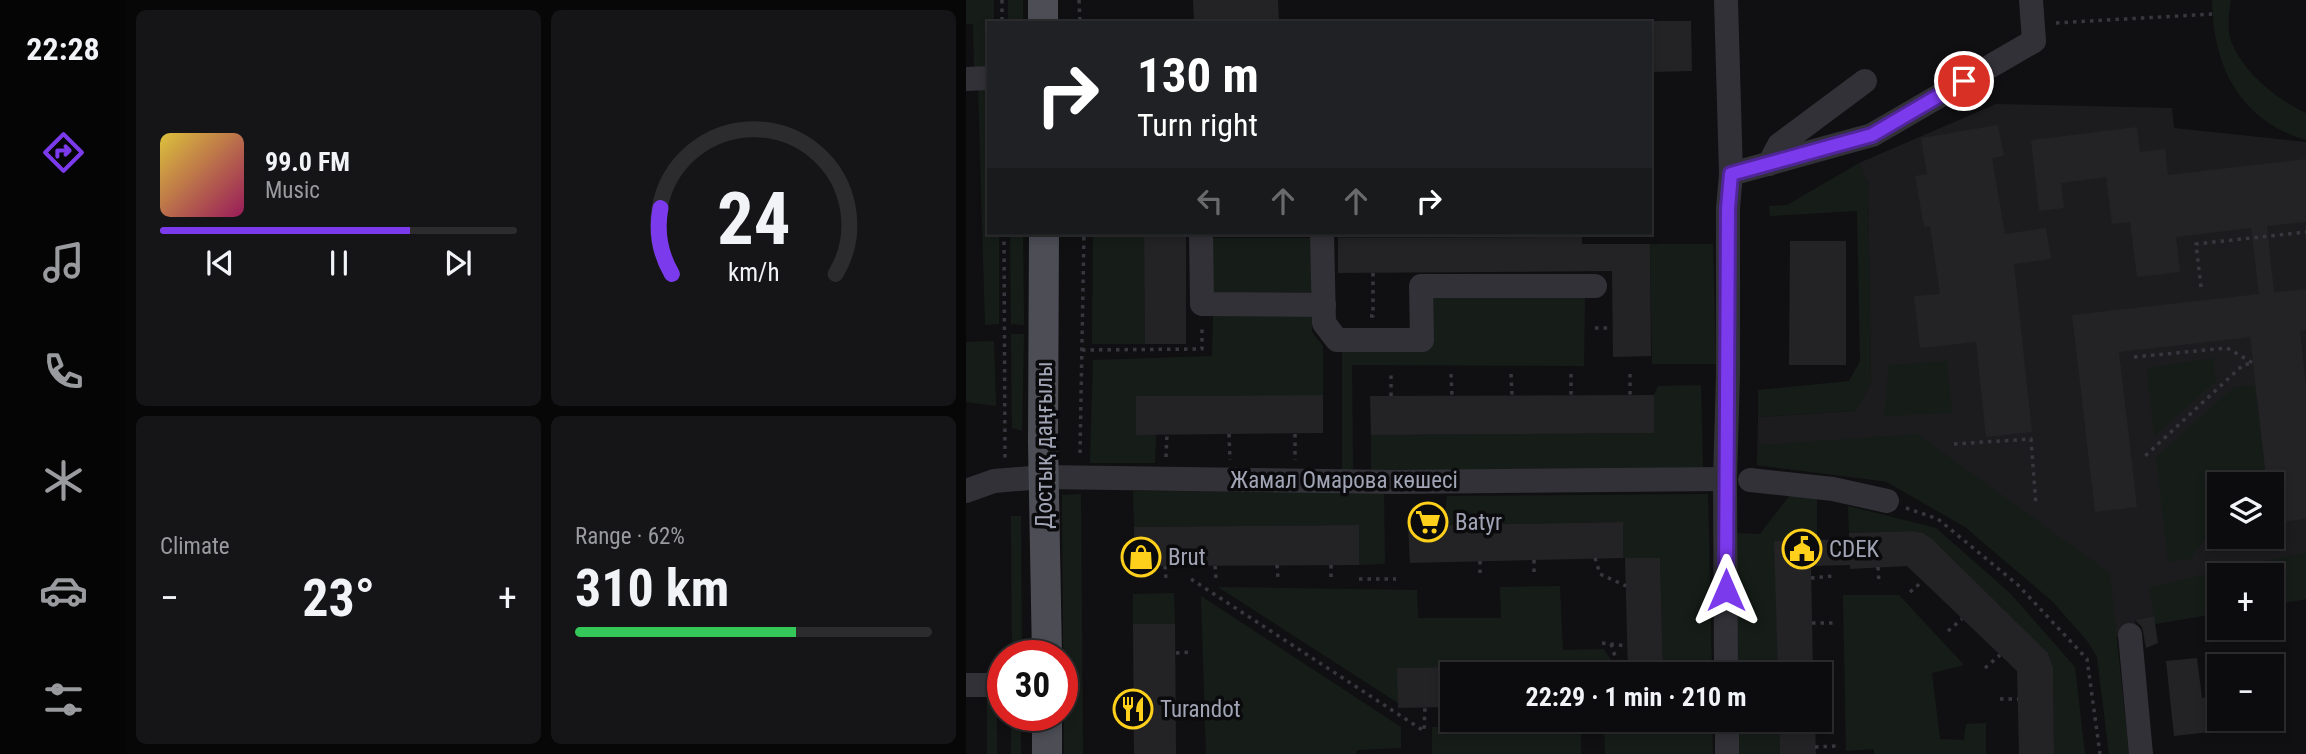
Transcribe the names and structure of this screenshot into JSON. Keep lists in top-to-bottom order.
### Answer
{
  "streets": {
    "main road": ["Достық даңғылы"],
    "street": ["Жамал Омарова көшесі"]
  },
  "crossings": [
    ["Достық даңғылы", "Жамал Омарова көшесі"]
  ],
  "places": {
    "supermarket": ["Batyr"],
    "public building": ["CDEK"],
    "shop": ["Brut"],
    "restaurant": ["Turandot"]
  },
  "page": {
    "tabs": "22:28",
    "turn": ["130 m", "Turn right"],
    "song": ["99.0 FM", "Music"],
    "tile": [
      "Climate",
      ["Range · 62%", "310 km"]
    ],
    "map_buttons": ["+", "−"],
    "heat": ["−", "23°", "+"],
    "limit": "30",
    "trip": "22:29 · 1 min · 210 m",
    "gauge": ["24", "km/h"]
  }
}
